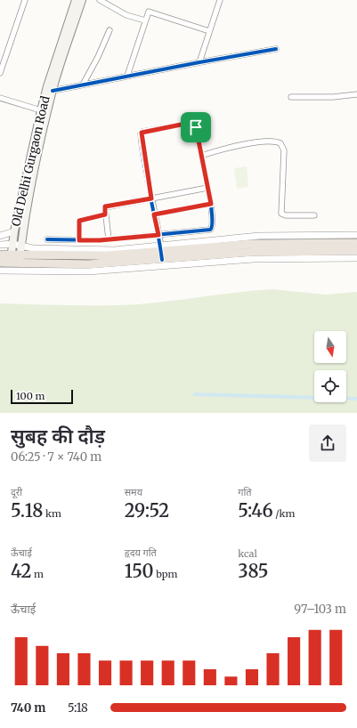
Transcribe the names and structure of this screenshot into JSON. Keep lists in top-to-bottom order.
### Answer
{
  "streets": {
    "main road": ["Old Delhi Gurgaon Road"]
  },
  "scale_bar": "100 m",
  "north": "bottom",
  "page": {
    "scale": "100 m",
    "heading": ["सुबह की दौड़", "06:25 · 7 × 740 m"],
    "stats": [
      ["दूरी", "5.18 km"],
      ["समय", "29:52"],
      ["गति", "5:46 /km"],
      ["ऊँचाई", "42 m"],
      ["हृदय गति", "150 bpm"],
      ["kcal", "385"]
    ],
    "chart": ["ऊँचाई", "97–103 m"],
    "list": [
      {
        "name": "740 m",
        "note": "5:18"
      }
    ]
  }
}
